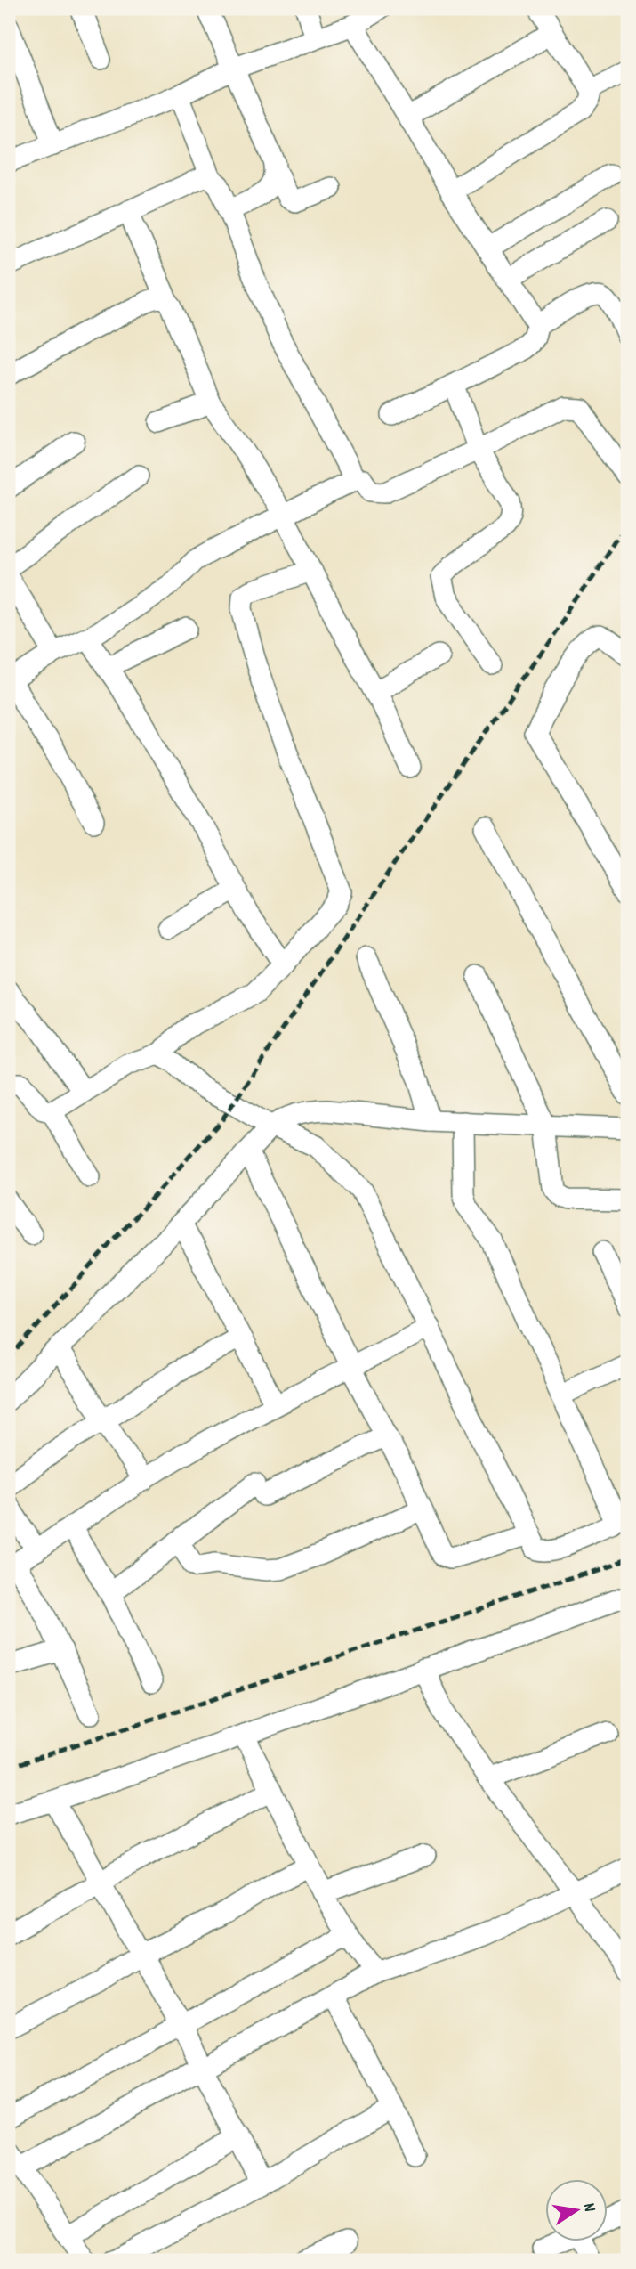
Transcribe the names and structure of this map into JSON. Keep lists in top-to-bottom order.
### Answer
{
  "north": "right"
}
